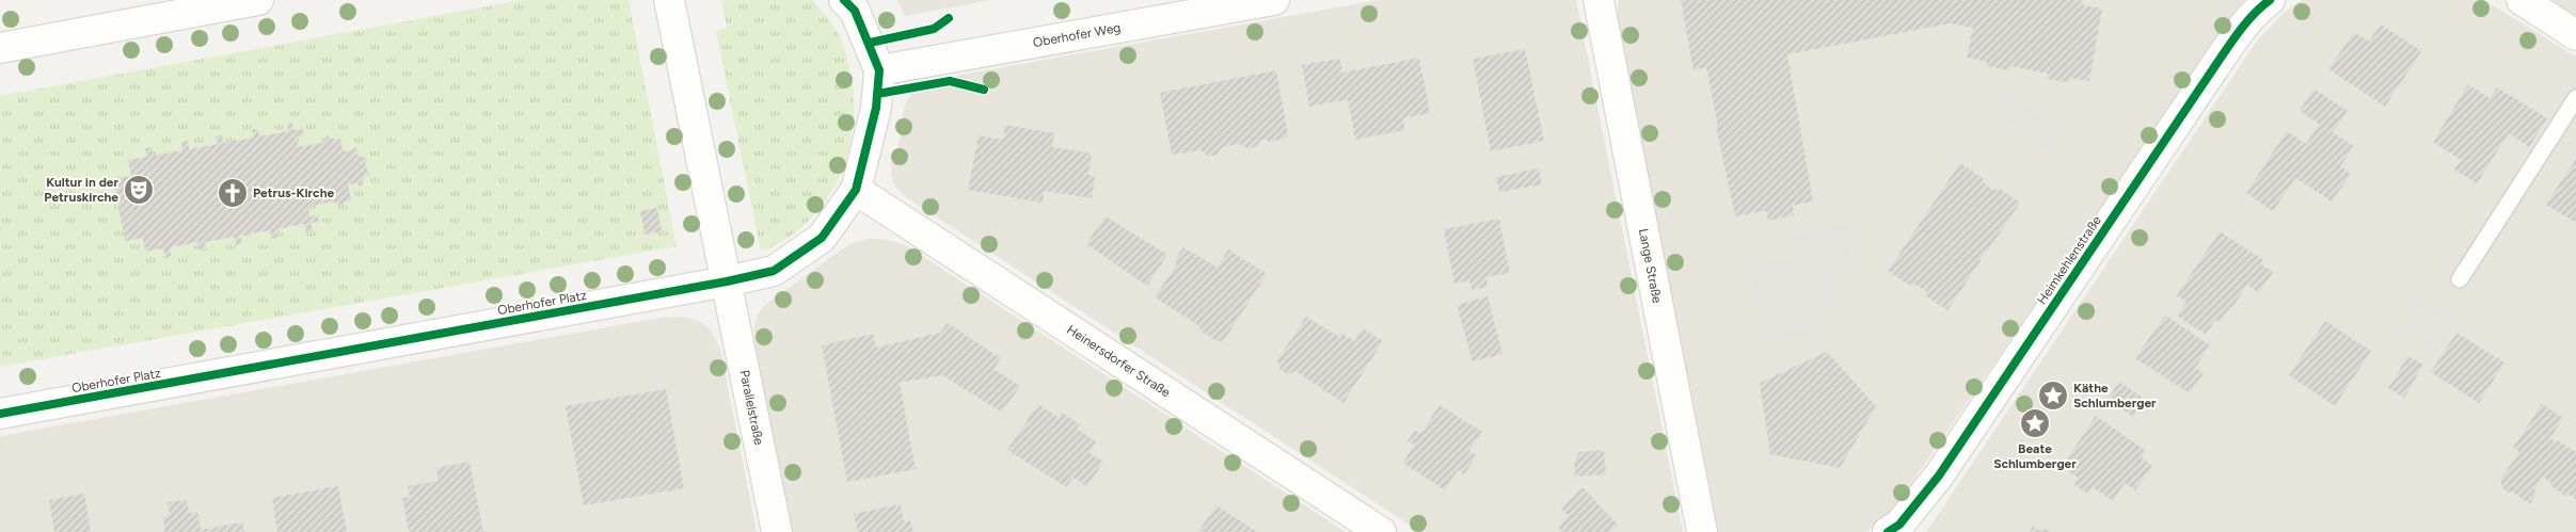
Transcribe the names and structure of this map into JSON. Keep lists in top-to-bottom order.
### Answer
{
  "streets": {
    "street": [
      "Oberhofer Weg",
      "Heimkehlenstraße",
      "Lange Straße",
      "Oberhofer Platz",
      "Heinersdorfer Straße",
      "Parallelstraße"
    ]
  },
  "crossings": [
    ["Oberhofer Weg", "Oberhofer Platz"],
    ["Oberhofer Platz", "Heinersdorfer Straße"],
    ["Oberhofer Platz", "Parallelstraße"]
  ],
  "places": {
    "theatre": ["Kultur in der Petruskirche"],
    "church": ["Petrus-Kirche"],
    "place": ["Käthe Schlumberger", "Beate Schlumberger"]
  }
}
